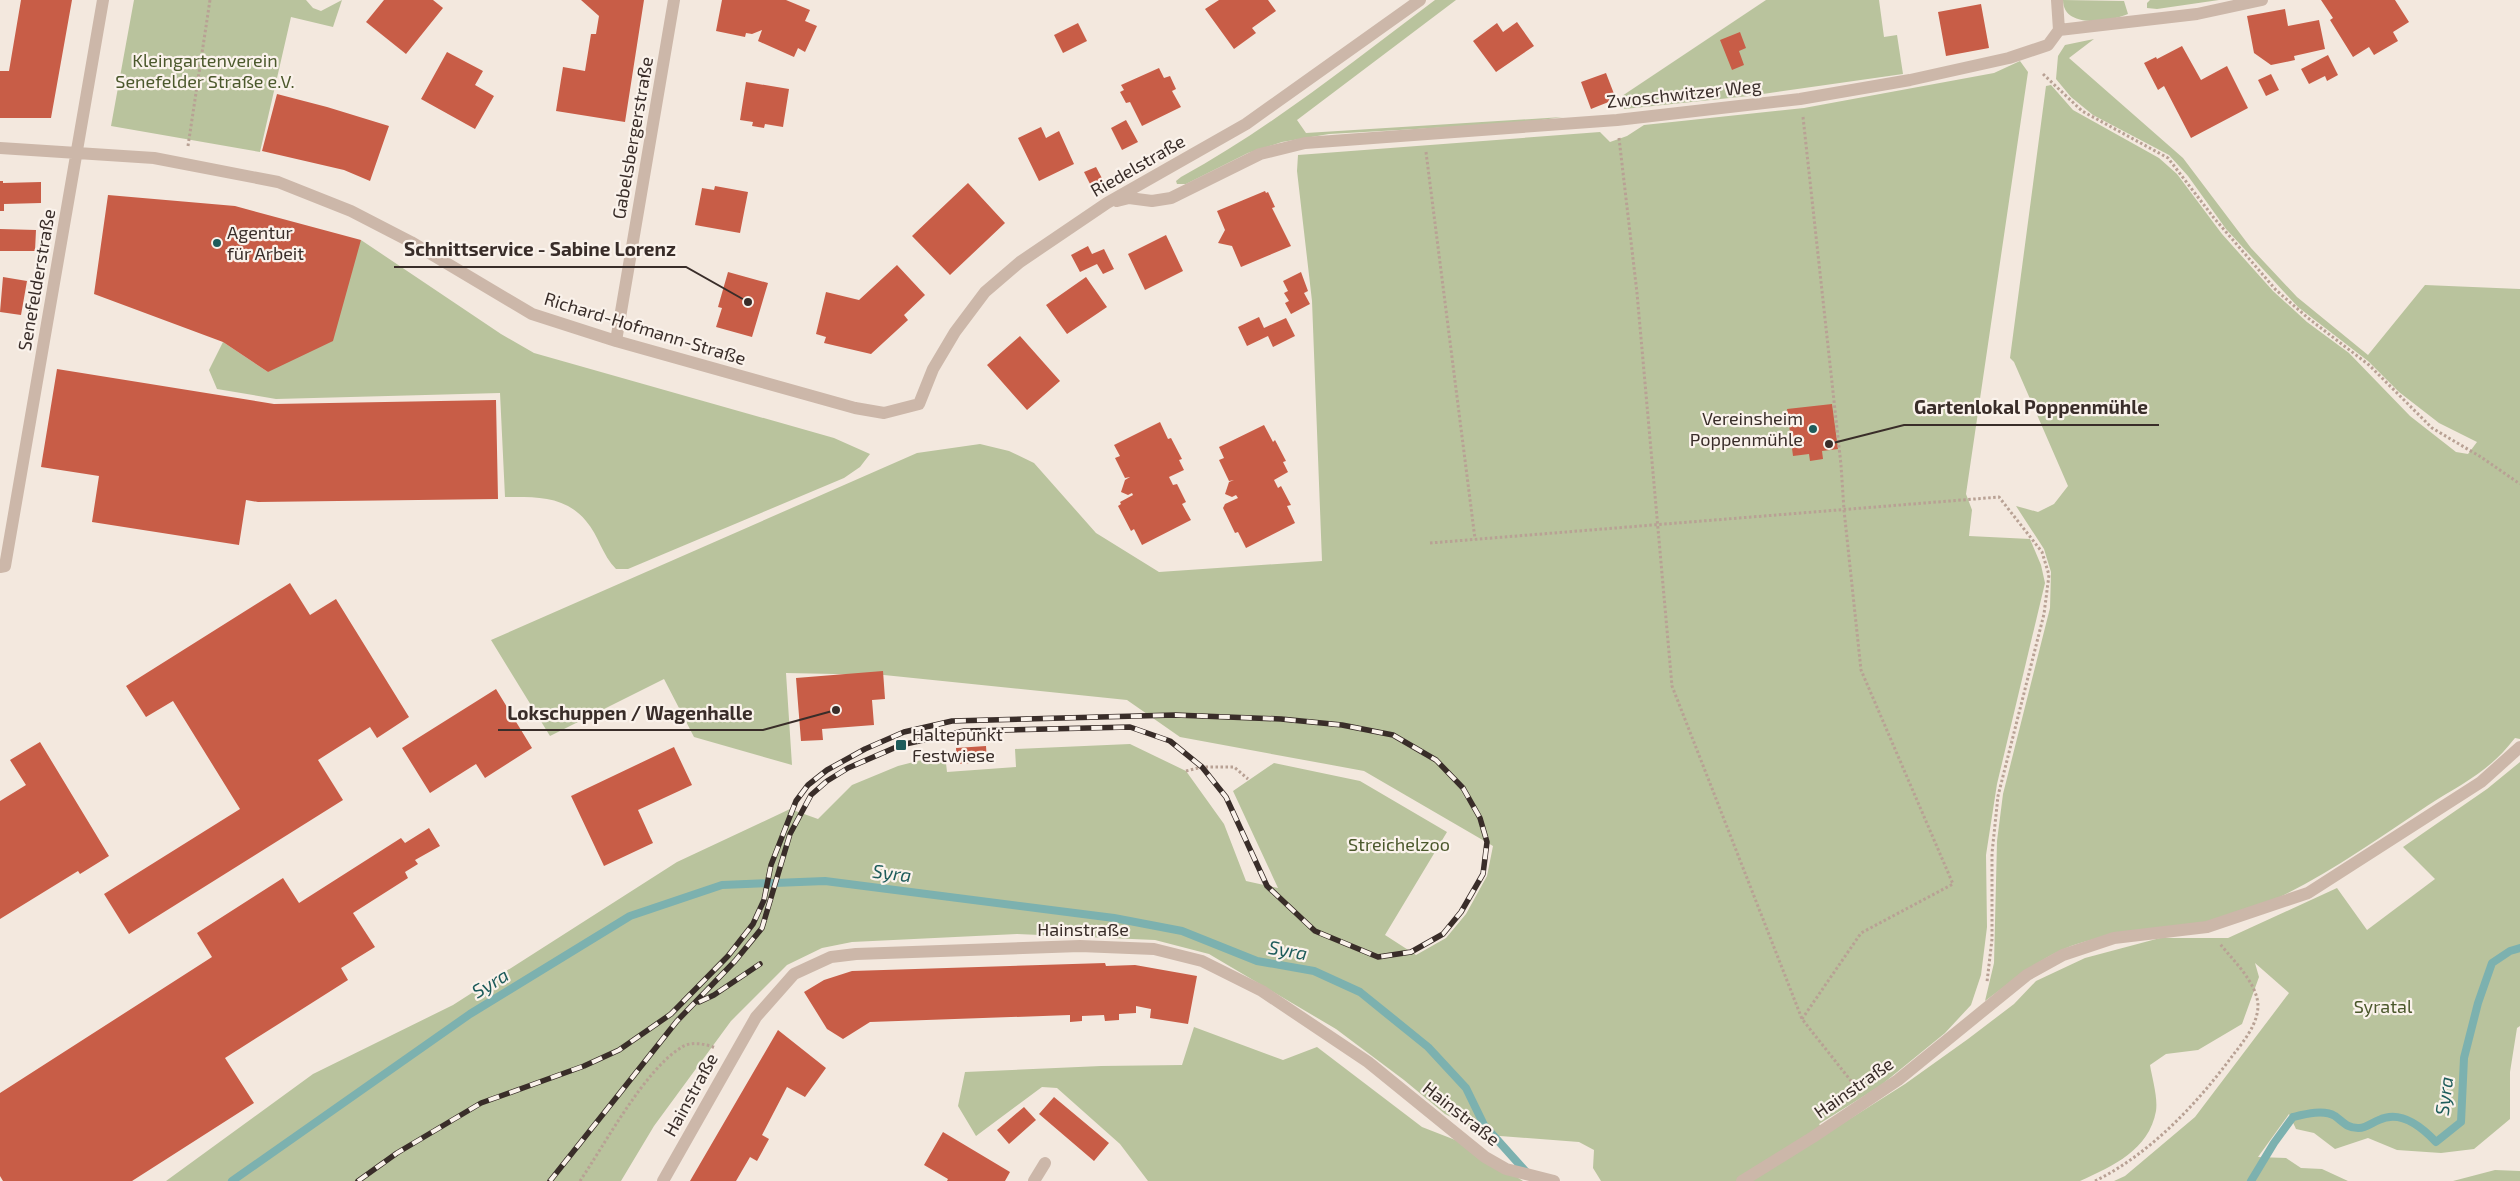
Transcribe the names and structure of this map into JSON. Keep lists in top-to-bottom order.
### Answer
{
  "streets": {
    "street": [
      "Zwoschwitzer Weg",
      "Gabelsbergerstraße",
      "Riedelstraße",
      "Senefelderstraße",
      "Richard-Hofmann-Straße",
      "Hainstraße"
    ]
  },
  "crossings": [
    ["Zwoschwitzer Weg", "Riedelstraße"],
    ["Gabelsbergerstraße", "Richard-Hofmann-Straße"],
    ["Riedelstraße", "Richard-Hofmann-Straße"],
    ["Senefelderstraße", "Richard-Hofmann-Straße"]
  ],
  "water": ["Syra"],
  "parks": ["Kleingartenverein Senefelder Straße e.V.", "Streichelzoo", "Syratal"],
  "places": {
    "other": [
      "Agentur für Arbeit",
      "Schnittservice - Sabine Lorenz",
      "Vereinsheim Poppenmühle",
      "Gartenlokal Poppenmühle",
      "Lokschuppen / Wagenhalle"
    ],
    "transit": ["Haltepunkt Festwiese"]
  }
}
